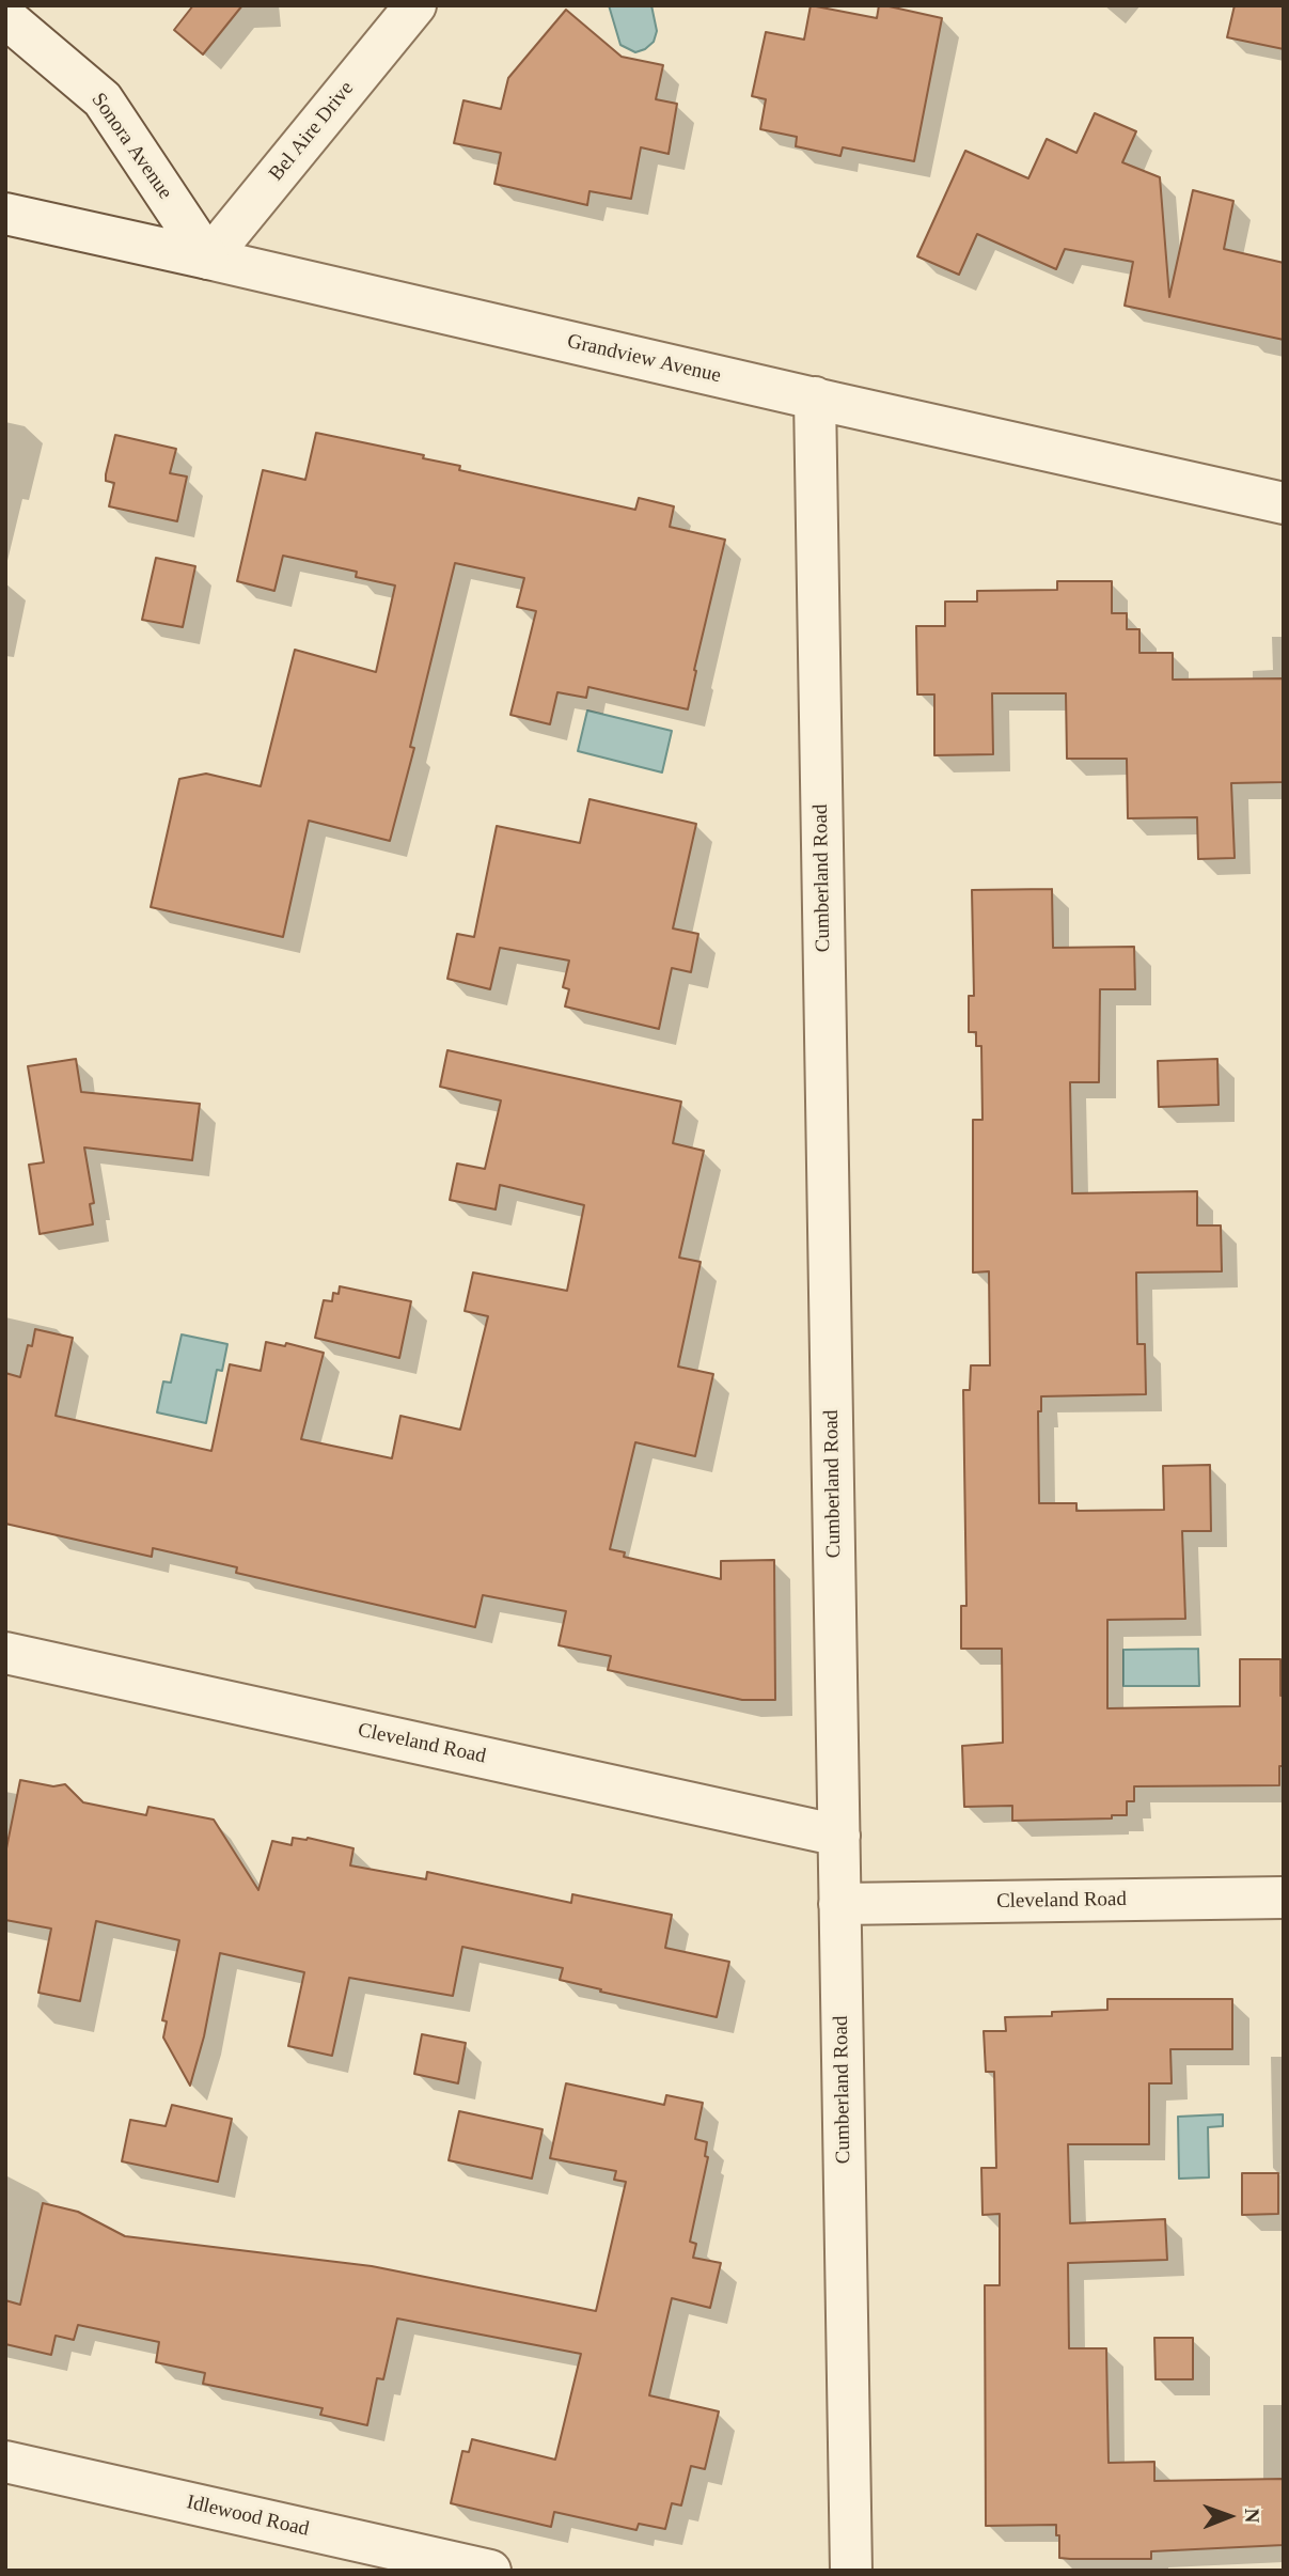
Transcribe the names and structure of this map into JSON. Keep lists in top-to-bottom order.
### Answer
{
  "streets": {
    "street": [
      "Bel Aire Drive",
      "Sonora Avenue",
      "Grandview Avenue",
      "Cumberland Road",
      "Cleveland Road",
      "Idlewood Road"
    ]
  },
  "crossings": [
    ["Bel Aire Drive", "Sonora Avenue"],
    ["Bel Aire Drive", "Grandview Avenue"],
    ["Sonora Avenue", "Grandview Avenue"],
    ["Grandview Avenue", "Cumberland Road"],
    ["Cumberland Road", "Cleveland Road"]
  ],
  "north": "right"
}
